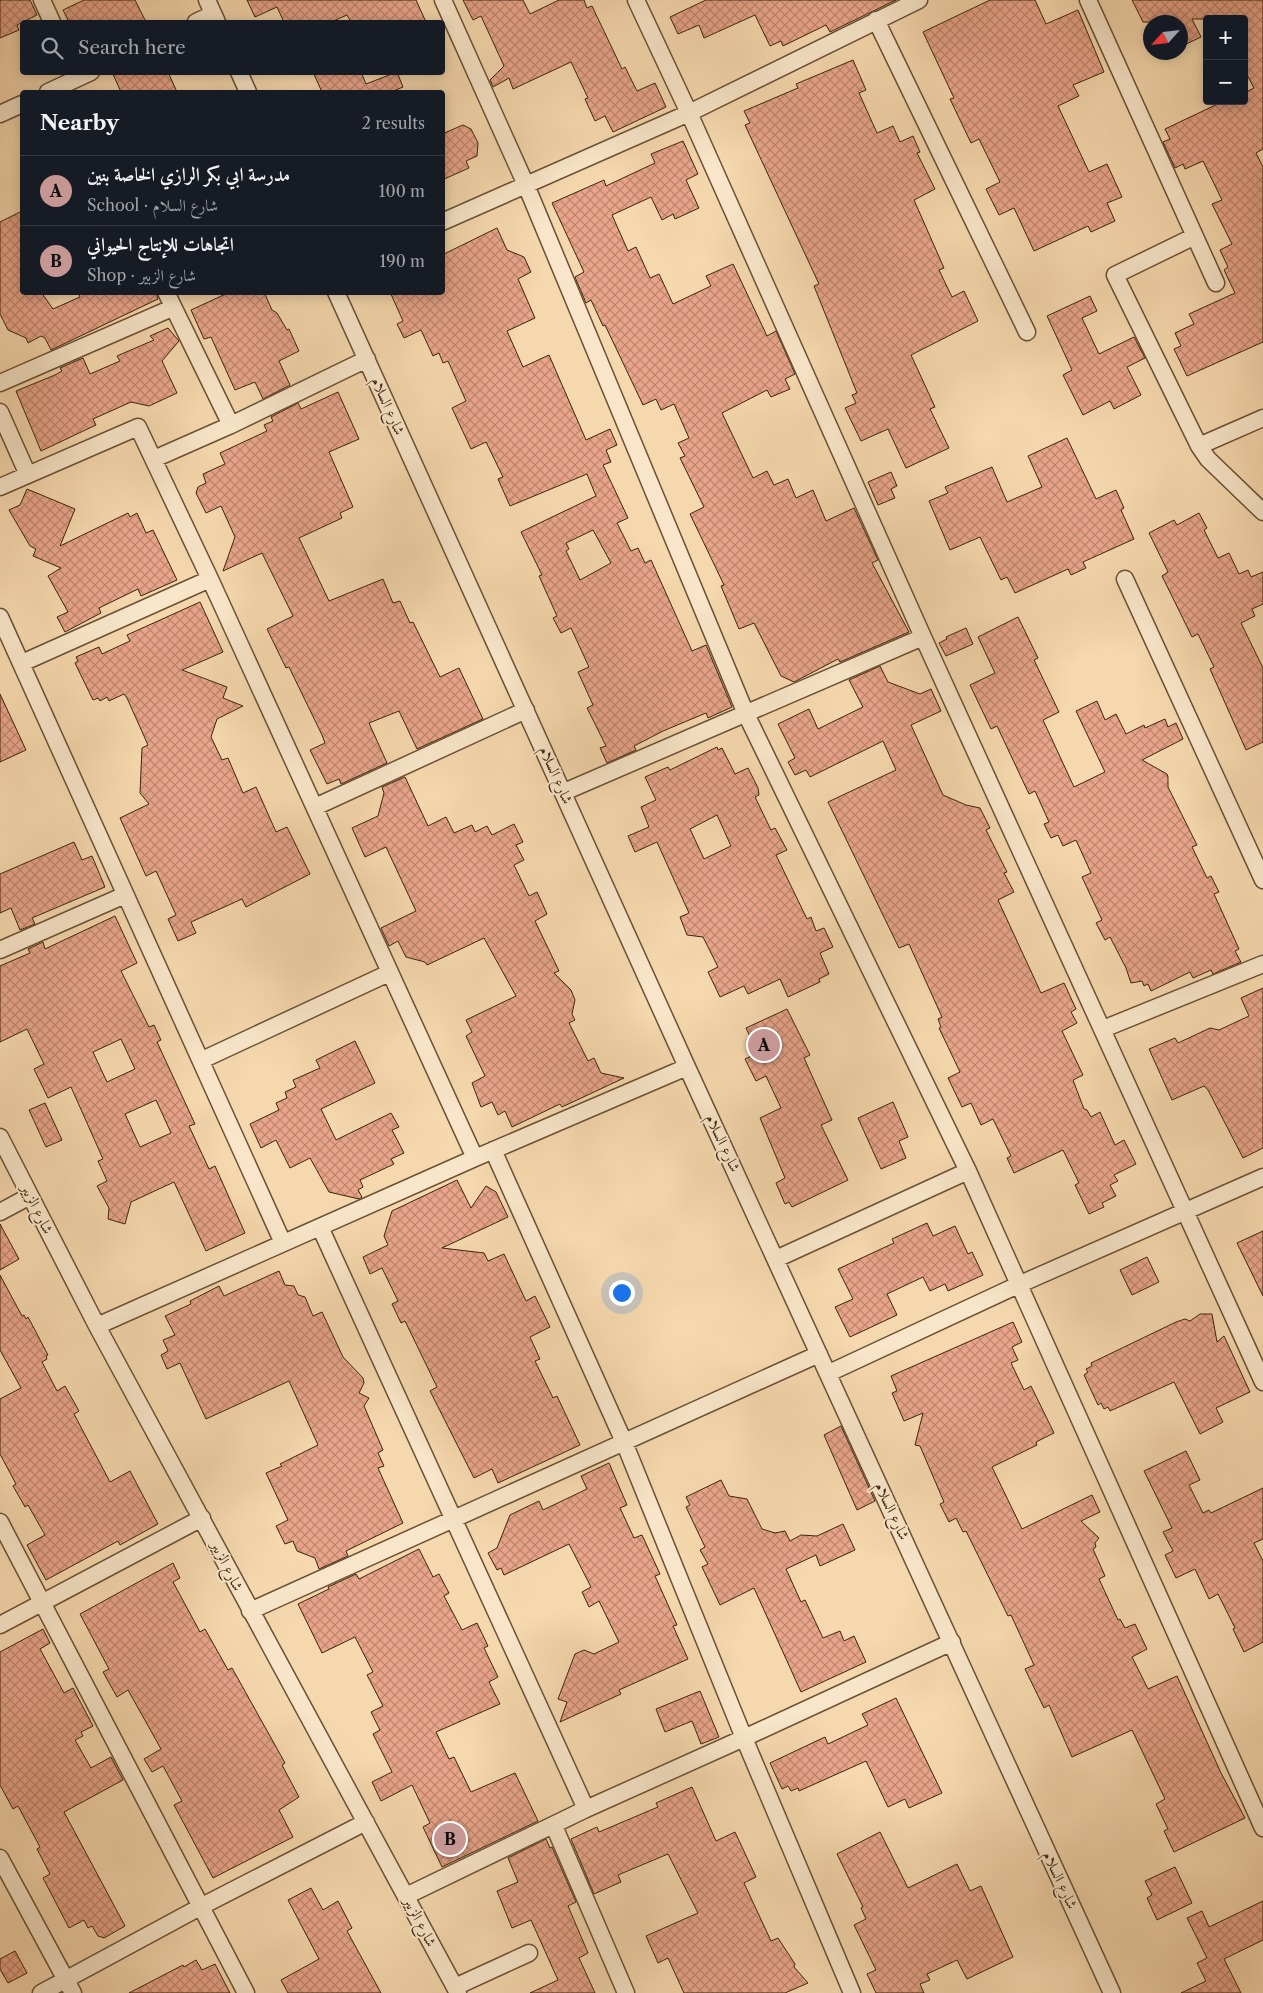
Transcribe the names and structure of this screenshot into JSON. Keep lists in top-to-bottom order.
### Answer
{
  "streets": {
    "street": ["شارع السلام", "شارع الزبير"]
  },
  "north": "bottom left",
  "page": {
    "map_buttons": ["+", "−"],
    "search": "Search here",
    "heading": ["Nearby", "2 results"],
    "list": [
      {
        "mark": "A",
        "name": "مدرسة ابي بكر الرازي الخاصة بنين",
        "note": "School · شارع السلام",
        "value": "100 m"
      },
      {
        "mark": "B",
        "name": "اتجاهات للإنتاج الحيواني",
        "note": "Shop · شارع الزبير",
        "value": "190 m"
      }
    ],
    "pins": ["A", "B"]
  }
}
